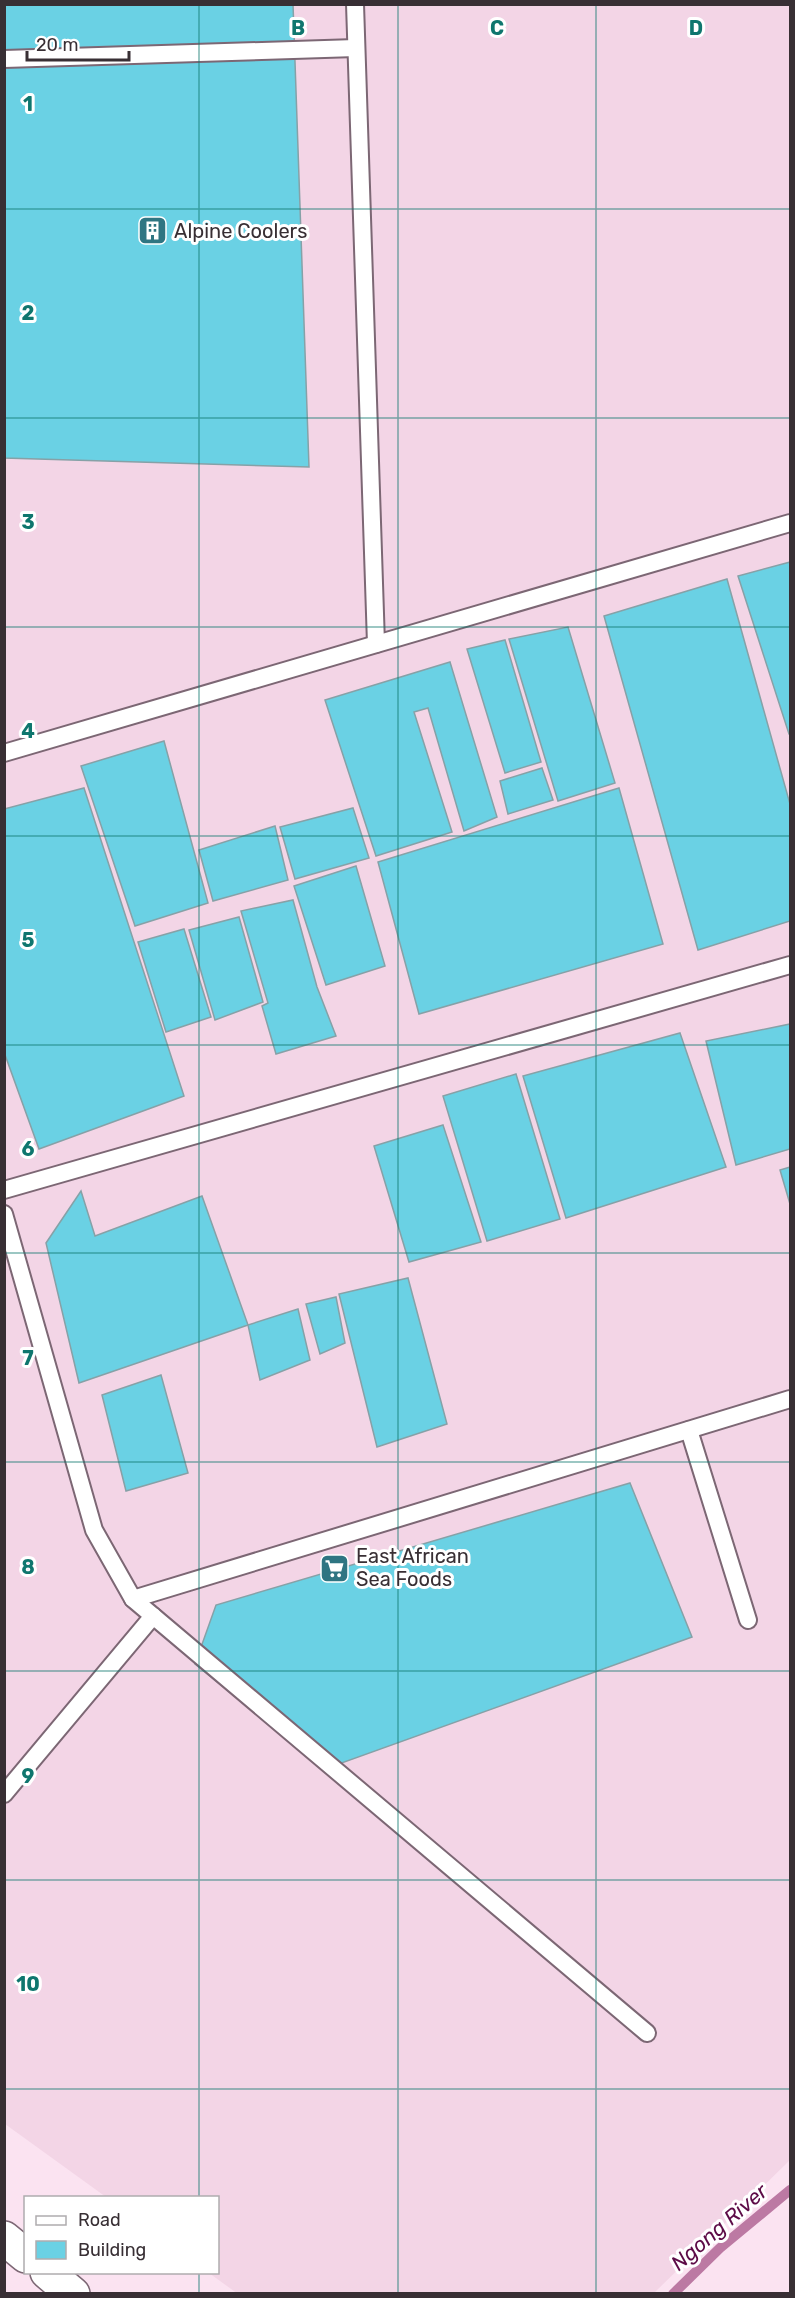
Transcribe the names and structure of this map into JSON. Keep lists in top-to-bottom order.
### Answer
{
  "water": ["Ngong River"],
  "places": {
    "building": ["Alpine Coolers"],
    "supermarket": ["East African Sea Foods"]
  },
  "legend": ["Road", "Building"],
  "scale_bar": "20 m",
  "grid": {
    "columns": ["B", "C", "D"],
    "rows": [
      "1",
      "2",
      "3",
      "4",
      "5",
      "6",
      "7",
      "8",
      "9",
      "10"
    ]
  }
}
